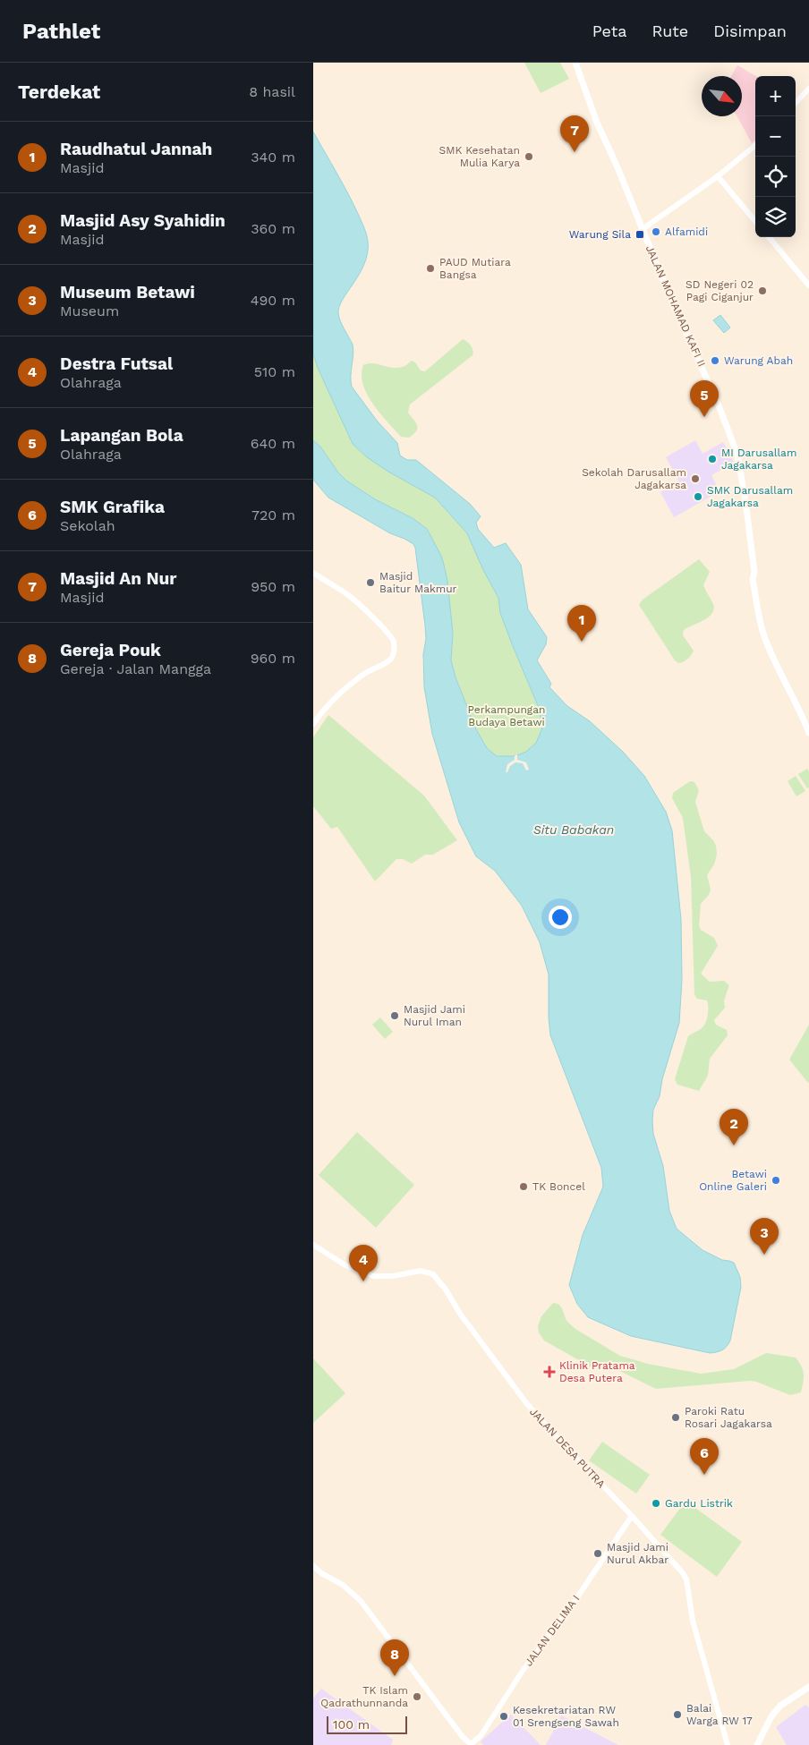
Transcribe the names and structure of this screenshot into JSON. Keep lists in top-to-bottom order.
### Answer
{
  "streets": {
    "main road": ["JALAN MOHAMAD KAFI II"],
    "street": ["JALAN DESA PUTRA", "JALAN DELIMA I"]
  },
  "crossings": [
    ["JALAN DESA PUTRA", "JALAN DELIMA I"]
  ],
  "water": ["Situ Babakan"],
  "parks": ["Perkampungan Budaya Betawi"],
  "places": {
    "other": [
      "SMK Kesehatan Mulia Karya",
      "Alfamidi",
      "PAUD Mutiara Bangsa",
      "SD Negeri 02 Pagi Ciganjur",
      "Warung Abah",
      "MI Darusallam Jagakarsa",
      "Sekolah Darusallam Jagakarsa",
      "SMK Darusallam Jagakarsa",
      "Masjid Baitur Makmur",
      "Masjid Jami Nurul Iman",
      "Betawi Online Galeri",
      "TK Boncel",
      "Paroki Ratu Rosari Jagakarsa",
      "Gardu Listrik",
      "Masjid Jami Nurul Akbar",
      "TK Islam Qadrathunnanda",
      "Balai Warga RW 17",
      "Kesekretariatan RW 01 Srengseng Sawah"
    ],
    "transit": ["Warung Sila"],
    "health": ["Klinik Pratama Desa Putera"]
  },
  "scale_bar": "100 m",
  "north": "bottom right",
  "page": {
    "header": "Pathlet",
    "nav": ["Peta", "Rute", "Disimpan"],
    "heading": ["Terdekat", "8 hasil"],
    "map_buttons": ["+", "−"],
    "pins": [
      "7",
      "5",
      "1",
      "2",
      "3",
      "4",
      "6",
      "8"
    ],
    "list": [
      {
        "mark": "1",
        "name": "Raudhatul Jannah",
        "note": "Masjid",
        "value": "340 m"
      },
      {
        "mark": "2",
        "name": "Masjid Asy Syahidin",
        "note": "Masjid",
        "value": "360 m"
      },
      {
        "mark": "3",
        "name": "Museum Betawi",
        "note": "Museum",
        "value": "490 m"
      },
      {
        "mark": "4",
        "name": "Destra Futsal",
        "note": "Olahraga",
        "value": "510 m"
      },
      {
        "mark": "5",
        "name": "Lapangan Bola",
        "note": "Olahraga",
        "value": "640 m"
      },
      {
        "mark": "6",
        "name": "SMK Grafika",
        "note": "Sekolah",
        "value": "720 m"
      },
      {
        "mark": "7",
        "name": "Masjid An Nur",
        "note": "Masjid",
        "value": "950 m"
      },
      {
        "mark": "8",
        "name": "Gereja Pouk",
        "note": "Gereja · Jalan Mangga",
        "value": "960 m"
      }
    ],
    "scale": "100 m"
  }
}
